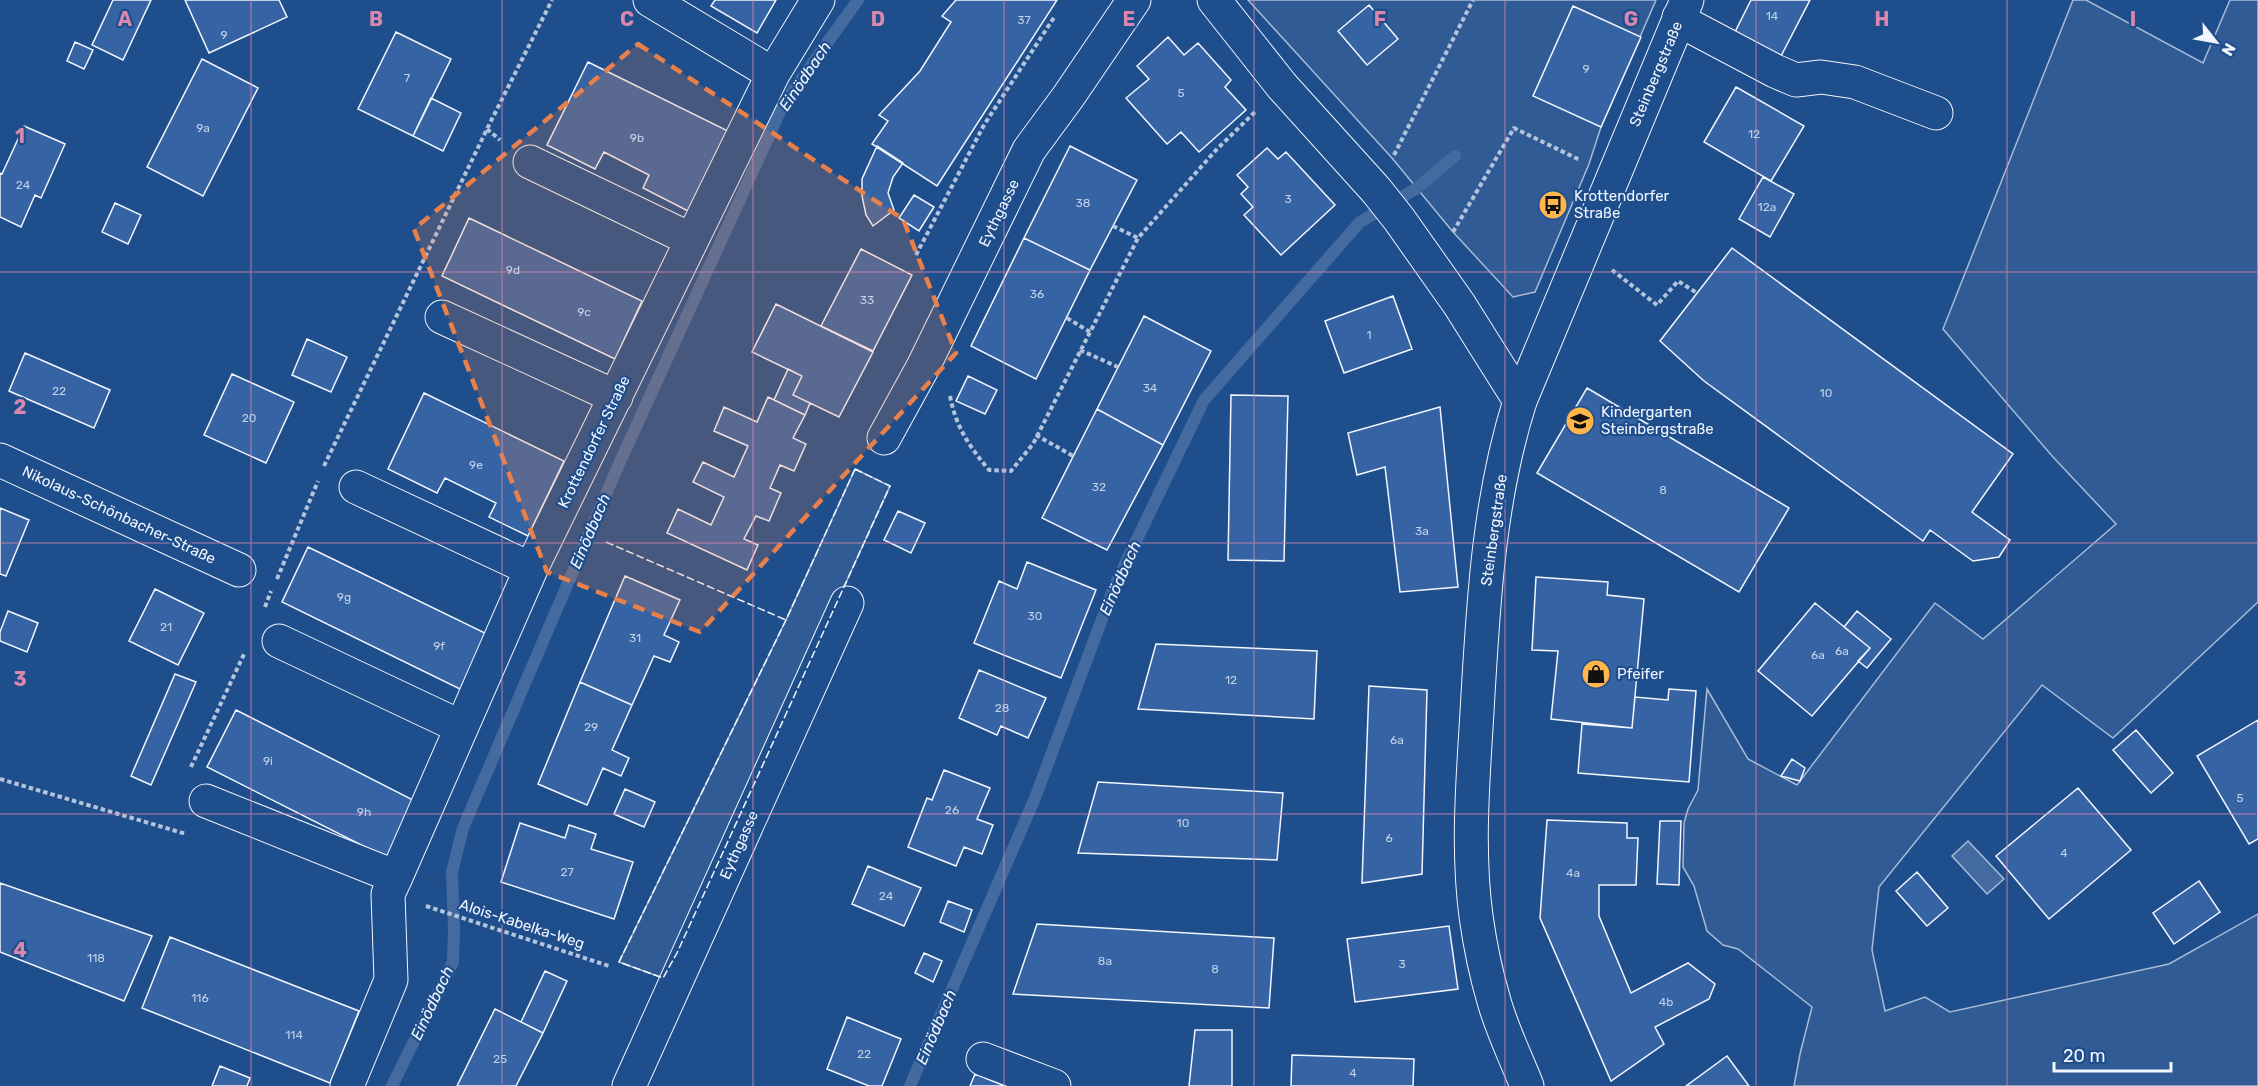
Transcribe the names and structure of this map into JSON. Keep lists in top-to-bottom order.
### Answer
{
  "streets": {
    "street": [
      "Steinbergstraße",
      "Eythgasse",
      "Krottendorfer Straße",
      "Nikolaus-Schönbacher-Straße"
    ],
    "path": ["Alois-Kabelka-Weg"]
  },
  "water": ["Einödbach"],
  "places": {
    "bus stop": ["Krottendorfer Straße"],
    "school or university": ["Kindergarten Steinbergstraße"],
    "shop": ["Pfeifer"]
  },
  "house_numbers": [
    "14",
    "37",
    "9",
    "9",
    "7",
    "5",
    "9a",
    "12",
    "9b",
    "24",
    "3",
    "38",
    "12a",
    "9d",
    "36",
    "33",
    "9c",
    "1",
    "34",
    "22",
    "10",
    "20",
    "9e",
    "32",
    "8",
    "3a",
    "9g",
    "30",
    "21",
    "31",
    "9f",
    "6a",
    "6a",
    "12",
    "28",
    "29",
    "6a",
    "9i",
    "5",
    "26",
    "9h",
    "10",
    "6",
    "4",
    "27",
    "4a",
    "24",
    "118",
    "8a",
    "3",
    "8",
    "116",
    "4b",
    "114",
    "22",
    "25",
    "4"
  ],
  "scale_bar": "20 m",
  "north": "bottom right",
  "grid": {
    "columns": [
      "A",
      "B",
      "C",
      "D",
      "E",
      "F",
      "G",
      "H",
      "I"
    ],
    "rows": [
      "1",
      "2",
      "3",
      "4"
    ]
  }
}
